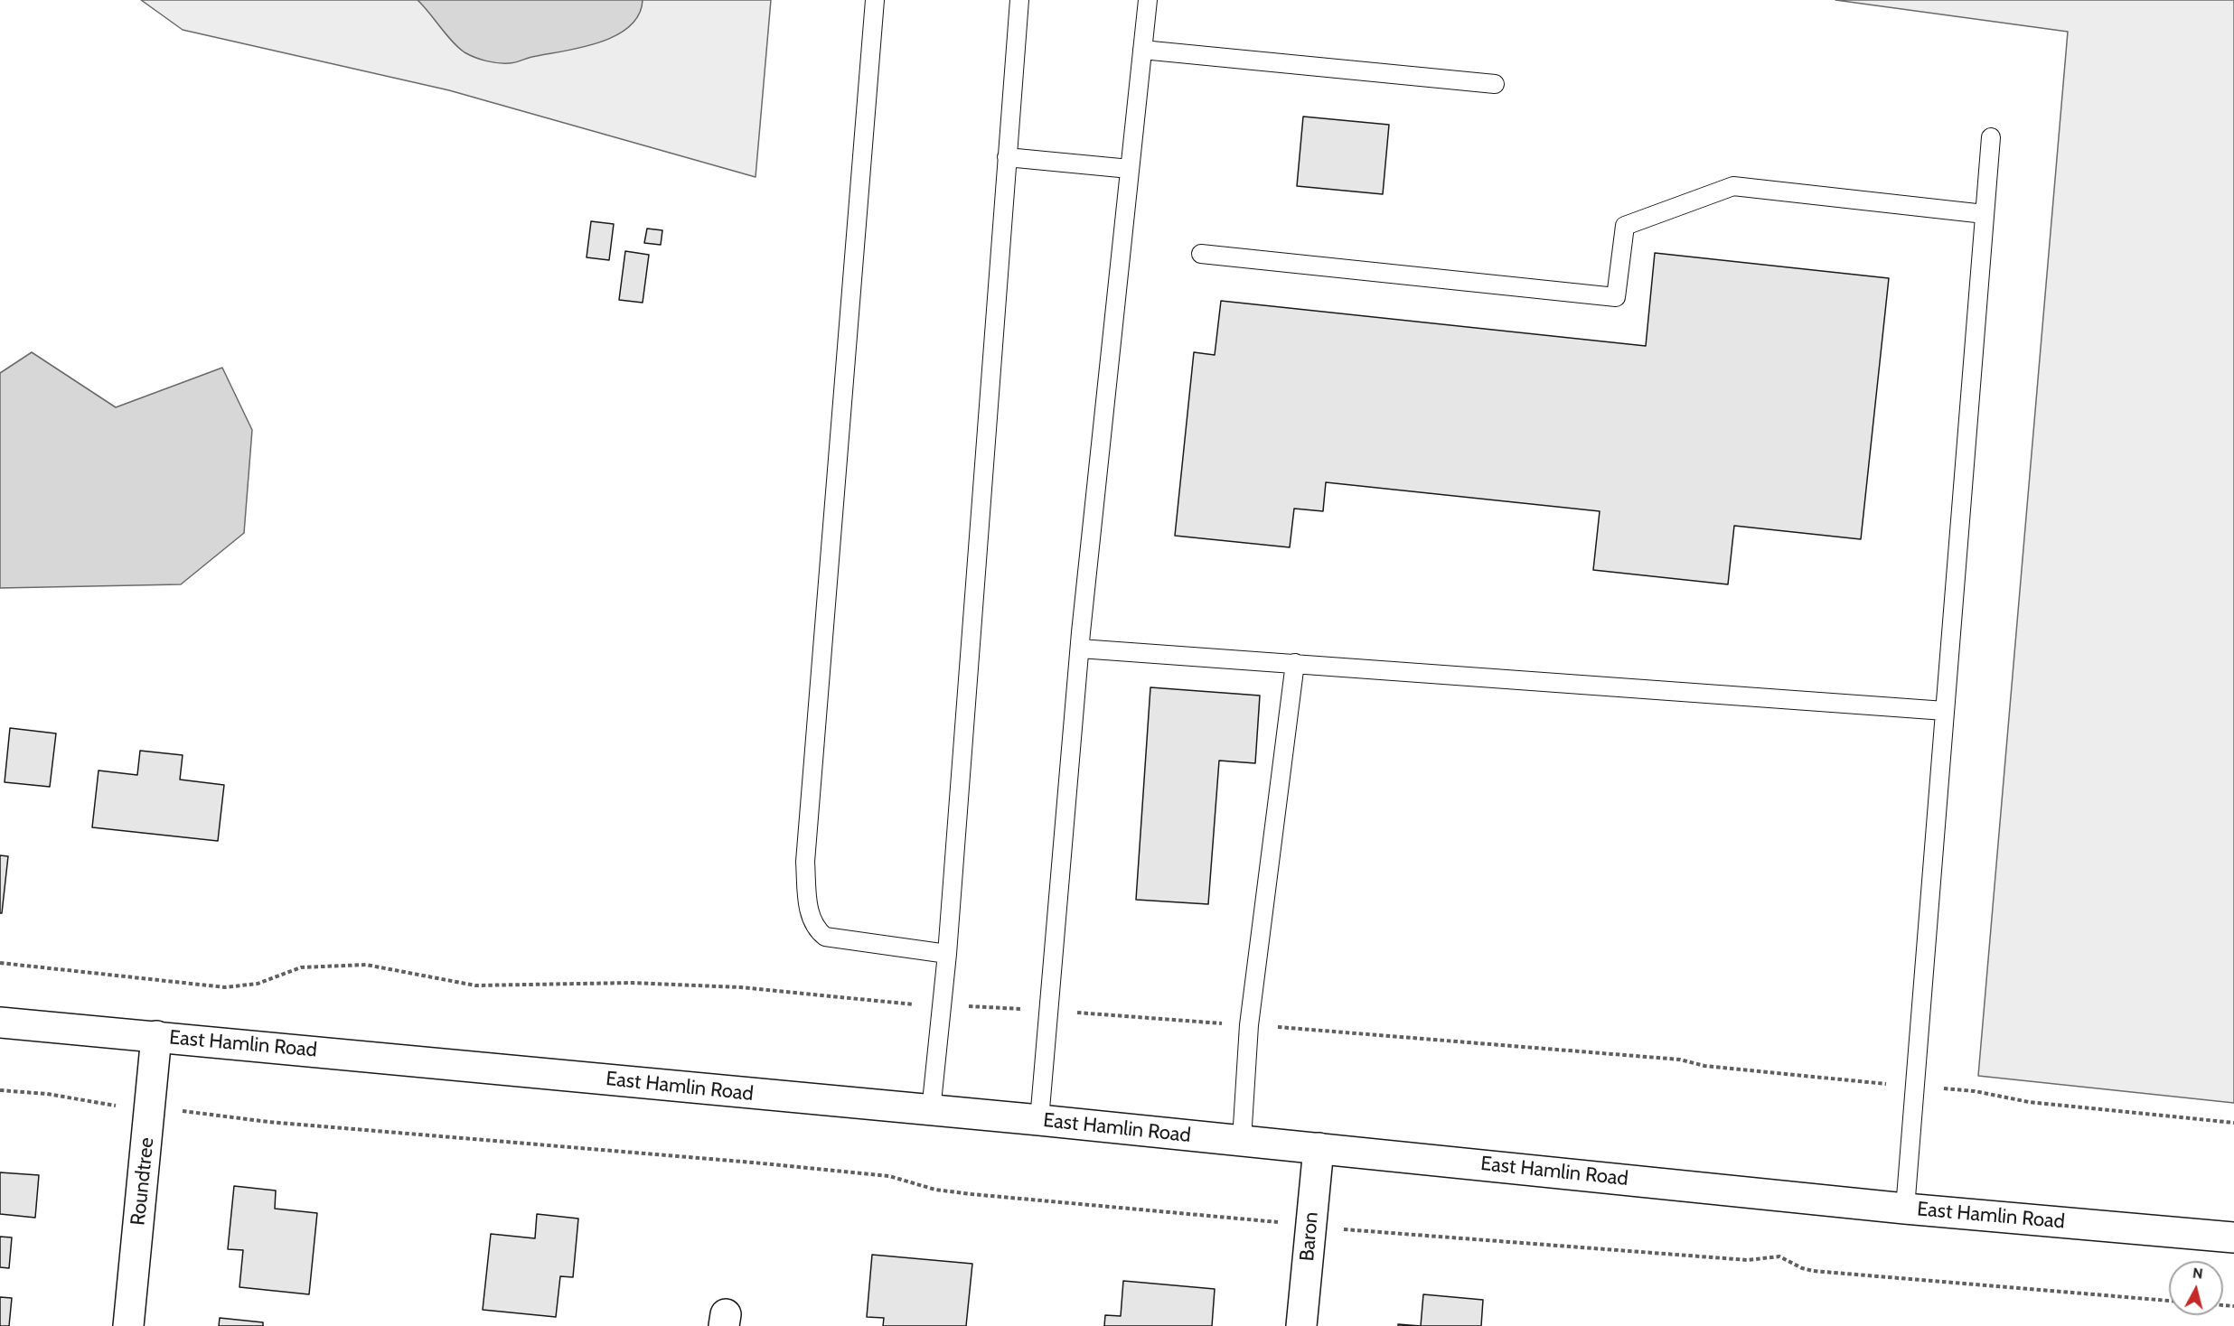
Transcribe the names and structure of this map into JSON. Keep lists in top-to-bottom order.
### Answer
{
  "streets": {
    "street": ["East Hamlin Road", "Roundtree", "Baron"]
  },
  "crossings": [
    ["East Hamlin Road", "Roundtree"],
    ["East Hamlin Road", "Baron"]
  ],
  "north": "top"
}
